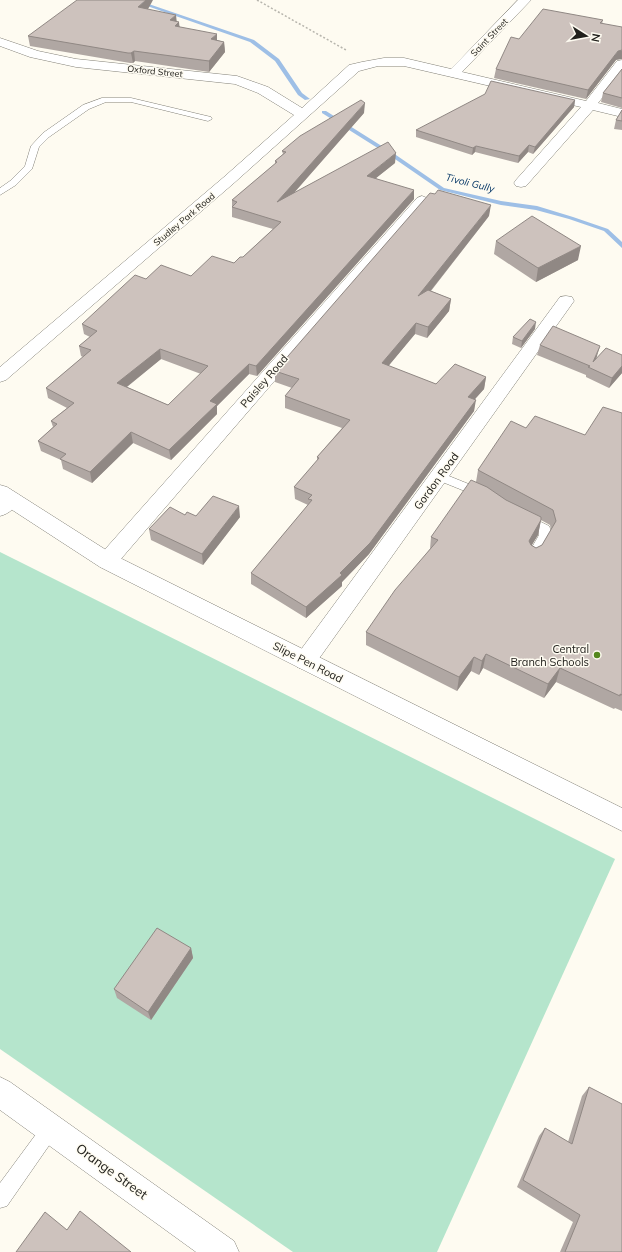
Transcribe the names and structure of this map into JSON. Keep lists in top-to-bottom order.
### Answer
{
  "streets": {
    "street": [
      "Saint Street",
      "Oxford Street",
      "Studley Park Road",
      "Paisley Road",
      "Gordon Road",
      "Slipe Pen Road",
      "Orange Street"
    ]
  },
  "crossings": [
    ["Saint Street", "Studley Park Road"],
    ["Oxford Street", "Studley Park Road"],
    ["Paisley Road", "Slipe Pen Road"],
    ["Gordon Road", "Slipe Pen Road"]
  ],
  "water": ["Tivoli Gully"],
  "places": ["Central Branch Schools"],
  "north": "right"
}
